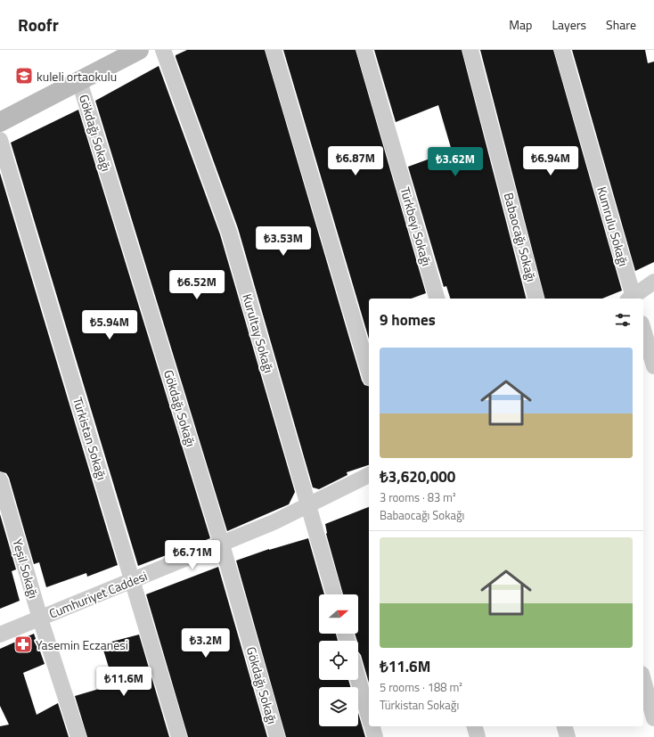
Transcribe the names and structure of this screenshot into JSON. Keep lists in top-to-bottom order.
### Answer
{
  "streets": {
    "street": [
      "Gökdağı Sokağı",
      "Türkbeyi Sokağı",
      "Kumrulu Sokağı",
      "Babaocağı Sokağı",
      "Kurultay Sokağı",
      "Türkistan Sokağı",
      "Yeşil Sokağı",
      "Cumhuriyet Caddesi"
    ]
  },
  "crossings": [
    ["Gökdağı Sokağı", "Cumhuriyet Caddesi"],
    ["Kurultay Sokağı", "Cumhuriyet Caddesi"],
    ["Türkistan Sokağı", "Cumhuriyet Caddesi"],
    ["Yeşil Sokağı", "Cumhuriyet Caddesi"]
  ],
  "places": {
    "school or university": ["kuleli ortaokulu"],
    "pharmacy": ["Yasemin Eczanesi"]
  },
  "north": "right",
  "page": {
    "header": "Roofr",
    "nav": ["Map", "Layers", "Share"],
    "price": [
      "₺6.87M",
      "₺6.94M",
      "₺3.62M",
      "₺3.53M",
      "₺6.52M",
      "₺5.94M",
      "₺6.71M",
      "₺3.2M",
      "₺11.6M"
    ],
    "heading": "9 homes",
    "list": [
      {
        "name": "₺3,620,000",
        "note": "3 rooms · 83 m² · Babaocağı Sokağı"
      },
      {
        "name": "₺11.6M",
        "note": "5 rooms · 188 m² · Türkistan Sokağı"
      }
    ]
  }
}
